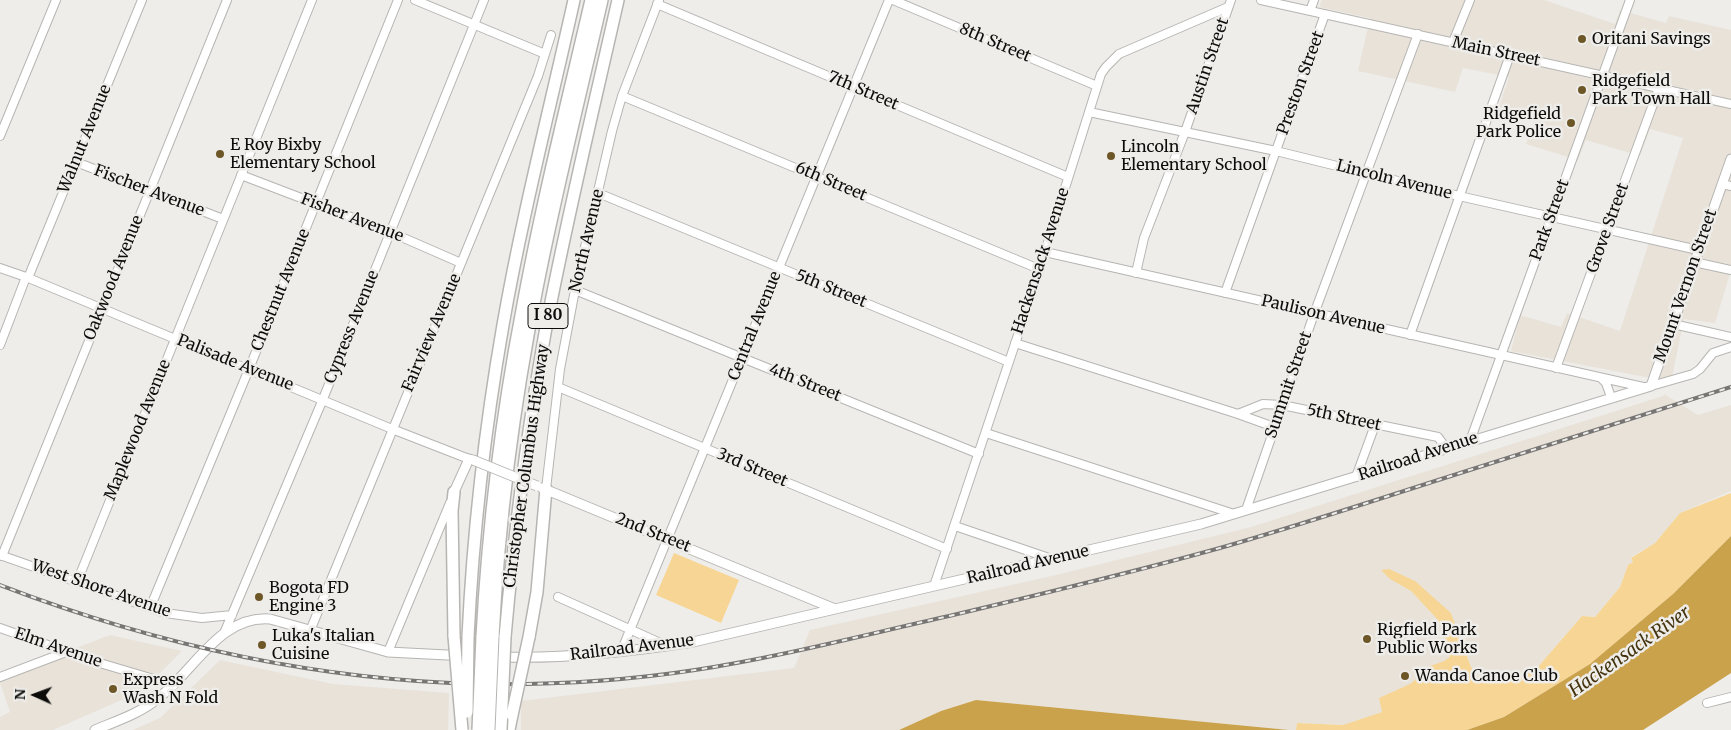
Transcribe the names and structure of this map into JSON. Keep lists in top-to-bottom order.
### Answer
{
  "streets": {
    "highway": ["I 80", "Christopher Columbus Highway"],
    "main road": [
      "Mount Vernon Street",
      "Cypress Avenue",
      "Railroad Avenue",
      "2nd Street"
    ],
    "street": [
      "8th Street",
      "Main Street",
      "Austin Street",
      "Preston Street",
      "7th Street",
      "Walnut Avenue",
      "Lincoln Avenue",
      "6th Street",
      "Fischer Avenue",
      "Fisher Avenue",
      "Park Street",
      "Grove Street",
      "North Avenue",
      "Hackensack Avenue",
      "Oakwood Avenue",
      "5th Street",
      "Chestnut Avenue",
      "Paulison Avenue",
      "Central Avenue",
      "Fairview Avenue",
      "Palisade Avenue",
      "4th Street",
      "Summit Street",
      "Maplewood Avenue",
      "3rd Street",
      "West Shore Avenue",
      "Elm Avenue"
    ]
  },
  "crossings": [
    ["8th Street", "Hackensack Avenue"],
    ["Main Street", "Preston Street"],
    ["Main Street", "Park Street"],
    ["Main Street", "Grove Street"],
    ["Main Street", "Summit Street"],
    ["Austin Street", "Lincoln Avenue"],
    ["Austin Street", "Hackensack Avenue"],
    ["Austin Street", "Paulison Avenue"],
    ["Preston Street", "Lincoln Avenue"],
    ["Preston Street", "Paulison Avenue"],
    ["7th Street", "North Avenue"],
    ["7th Street", "Hackensack Avenue"],
    ["7th Street", "Central Avenue"],
    ["Walnut Avenue", "Fischer Avenue"],
    ["Walnut Avenue", "Palisade Avenue"],
    ["Lincoln Avenue", "Park Street"],
    ["Lincoln Avenue", "Grove Street"],
    ["Lincoln Avenue", "Hackensack Avenue"],
    ["Lincoln Avenue", "Mount Vernon Street"],
    ["Lincoln Avenue", "Summit Street"],
    ["6th Street", "North Avenue"],
    ["6th Street", "Hackensack Avenue"],
    ["6th Street", "Central Avenue"],
    ["Fischer Avenue", "Oakwood Avenue"],
    ["Fischer Avenue", "Maplewood Avenue"],
    ["Fisher Avenue", "Chestnut Avenue"],
    ["Fisher Avenue", "Cypress Avenue"],
    ["Fisher Avenue", "Fairview Avenue"],
    ["Fisher Avenue", "Maplewood Avenue"],
    ["Park Street", "Paulison Avenue"],
    ["Park Street", "Railroad Avenue"],
    ["Grove Street", "Paulison Avenue"],
    ["North Avenue", "5th Street"],
    ["North Avenue", "4th Street"],
    ["North Avenue", "3rd Street"],
    ["North Avenue", "2nd Street"],
    ["Hackensack Avenue", "5th Street"],
    ["Hackensack Avenue", "Paulison Avenue"],
    ["Hackensack Avenue", "4th Street"],
    ["Hackensack Avenue", "Railroad Avenue"],
    ["Hackensack Avenue", "3rd Street"],
    ["Oakwood Avenue", "Palisade Avenue"],
    ["Oakwood Avenue", "West Shore Avenue"],
    ["Mount Vernon Street", "Paulison Avenue"],
    ["Mount Vernon Street", "Railroad Avenue"],
    ["5th Street", "Central Avenue"],
    ["5th Street", "Summit Street"],
    ["5th Street", "Railroad Avenue"],
    ["Chestnut Avenue", "Palisade Avenue"],
    ["Chestnut Avenue", "West Shore Avenue"],
    ["Paulison Avenue", "Summit Street"],
    ["Paulison Avenue", "Railroad Avenue"],
    ["Central Avenue", "4th Street"],
    ["Central Avenue", "Railroad Avenue"],
    ["Central Avenue", "3rd Street"],
    ["Central Avenue", "2nd Street"],
    ["Cypress Avenue", "Palisade Avenue"],
    ["Cypress Avenue", "West Shore Avenue"],
    ["Cypress Avenue", "Elm Avenue"],
    ["Fairview Avenue", "Palisade Avenue"],
    ["Palisade Avenue", "Maplewood Avenue"],
    ["Palisade Avenue", "2nd Street"],
    ["Summit Street", "Railroad Avenue"],
    ["Maplewood Avenue", "West Shore Avenue"],
    ["Railroad Avenue", "2nd Street"]
  ],
  "water": ["Hackensack River"],
  "places": [
    "Oritani Savings",
    "Ridgefield Park Town Hall",
    "Ridgefield Park Police",
    "E Roy Bixby Elementary School",
    "Lincoln Elementary School",
    "Bogota FD Engine 3",
    "Rigfield Park Public Works",
    "Luka's Italian Cuisine",
    "Wanda Canoe Club",
    "Express Wash N Fold"
  ],
  "north": "left"
}
